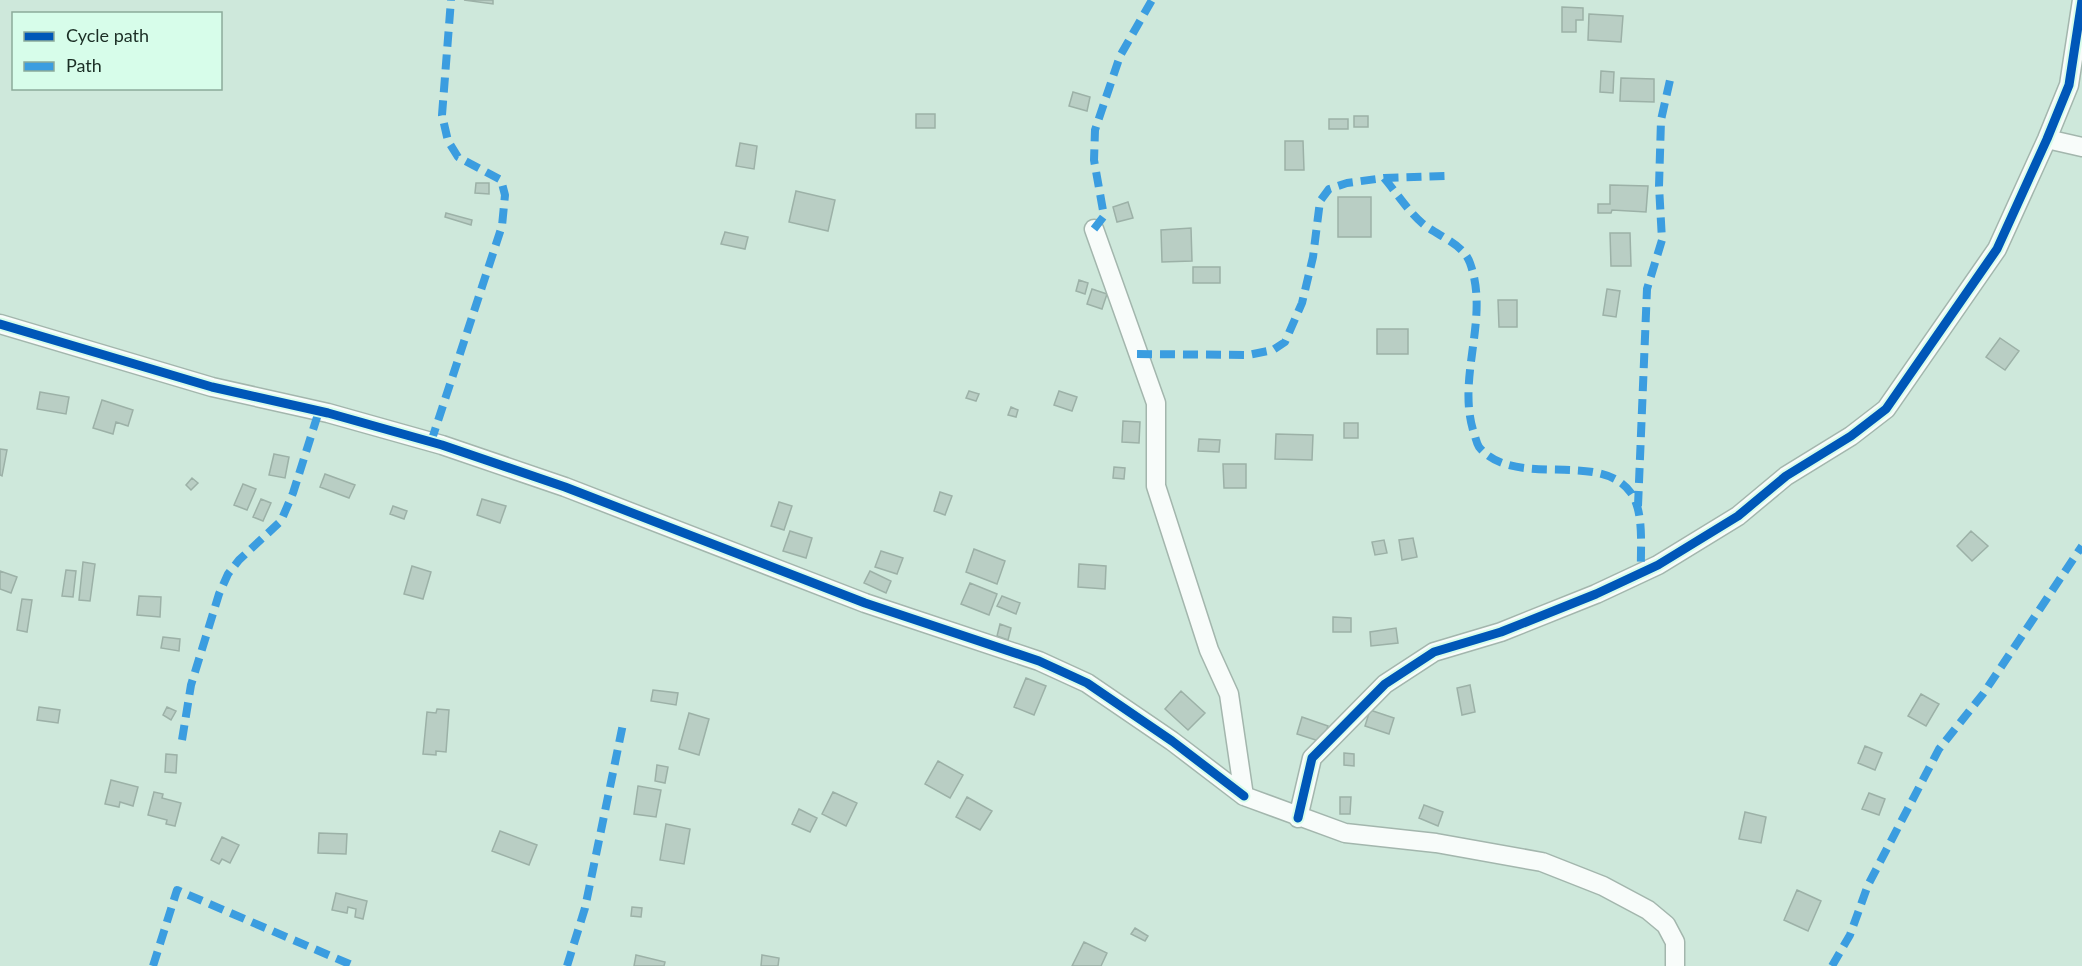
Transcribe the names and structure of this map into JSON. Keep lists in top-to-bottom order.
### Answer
{
  "legend": ["Cycle path", "Path"]
}
